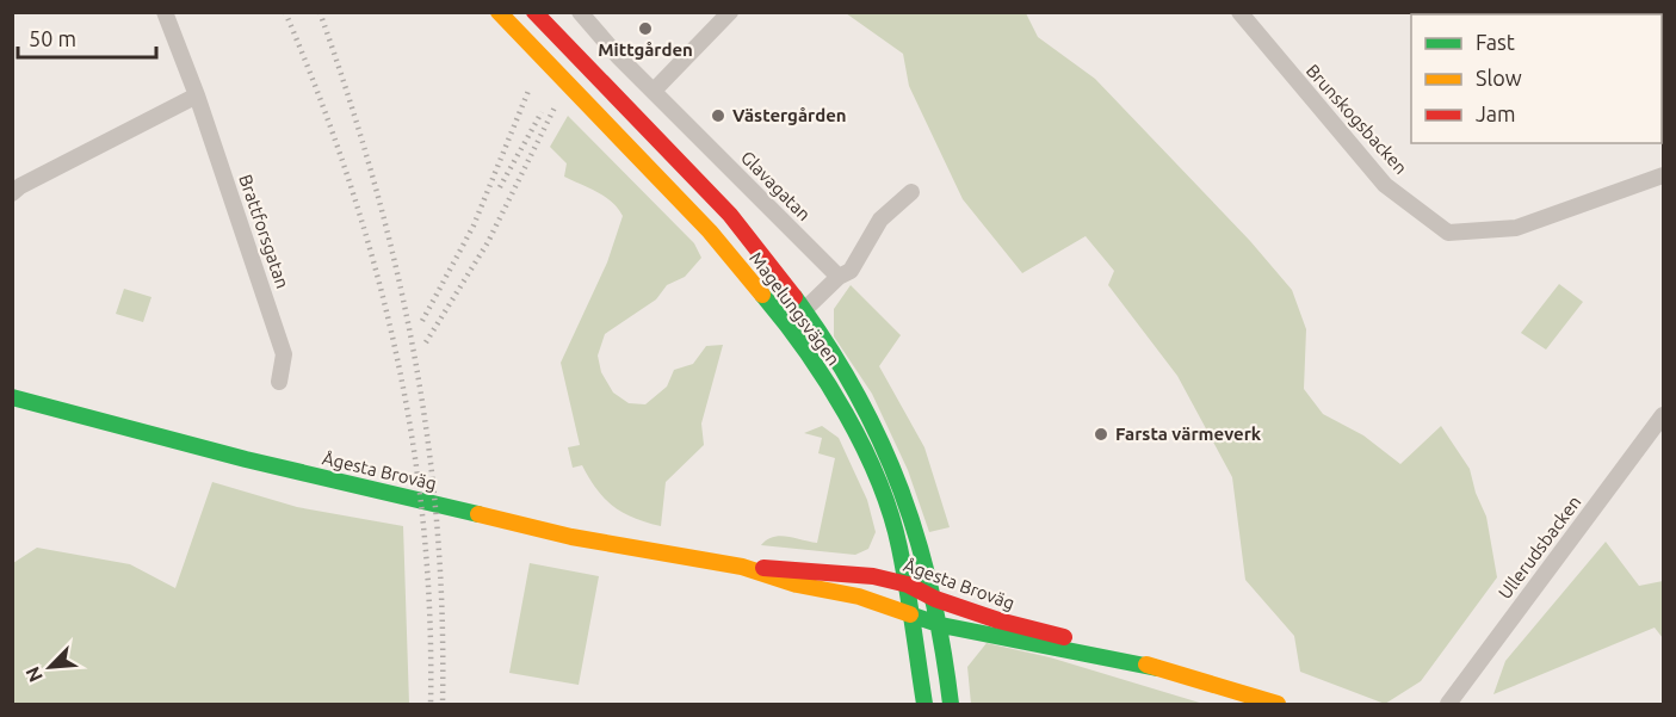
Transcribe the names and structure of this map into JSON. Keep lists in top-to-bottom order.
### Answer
{
  "streets": {
    "main road": ["Magelungsvägen", "Ågesta Broväg"],
    "street": [
      "Brunskogsbacken",
      "Glavagatan",
      "Brattforsgatan",
      "Ullerudsbacken"
    ]
  },
  "crossings": [
    ["Magelungsvägen", "Ågesta Broväg"]
  ],
  "places": ["Mittgården", "Västergården", "Farsta värmeverk"],
  "legend": ["Fast", "Slow", "Jam"],
  "scale_bar": "50 m",
  "north": "bottom left"
}
